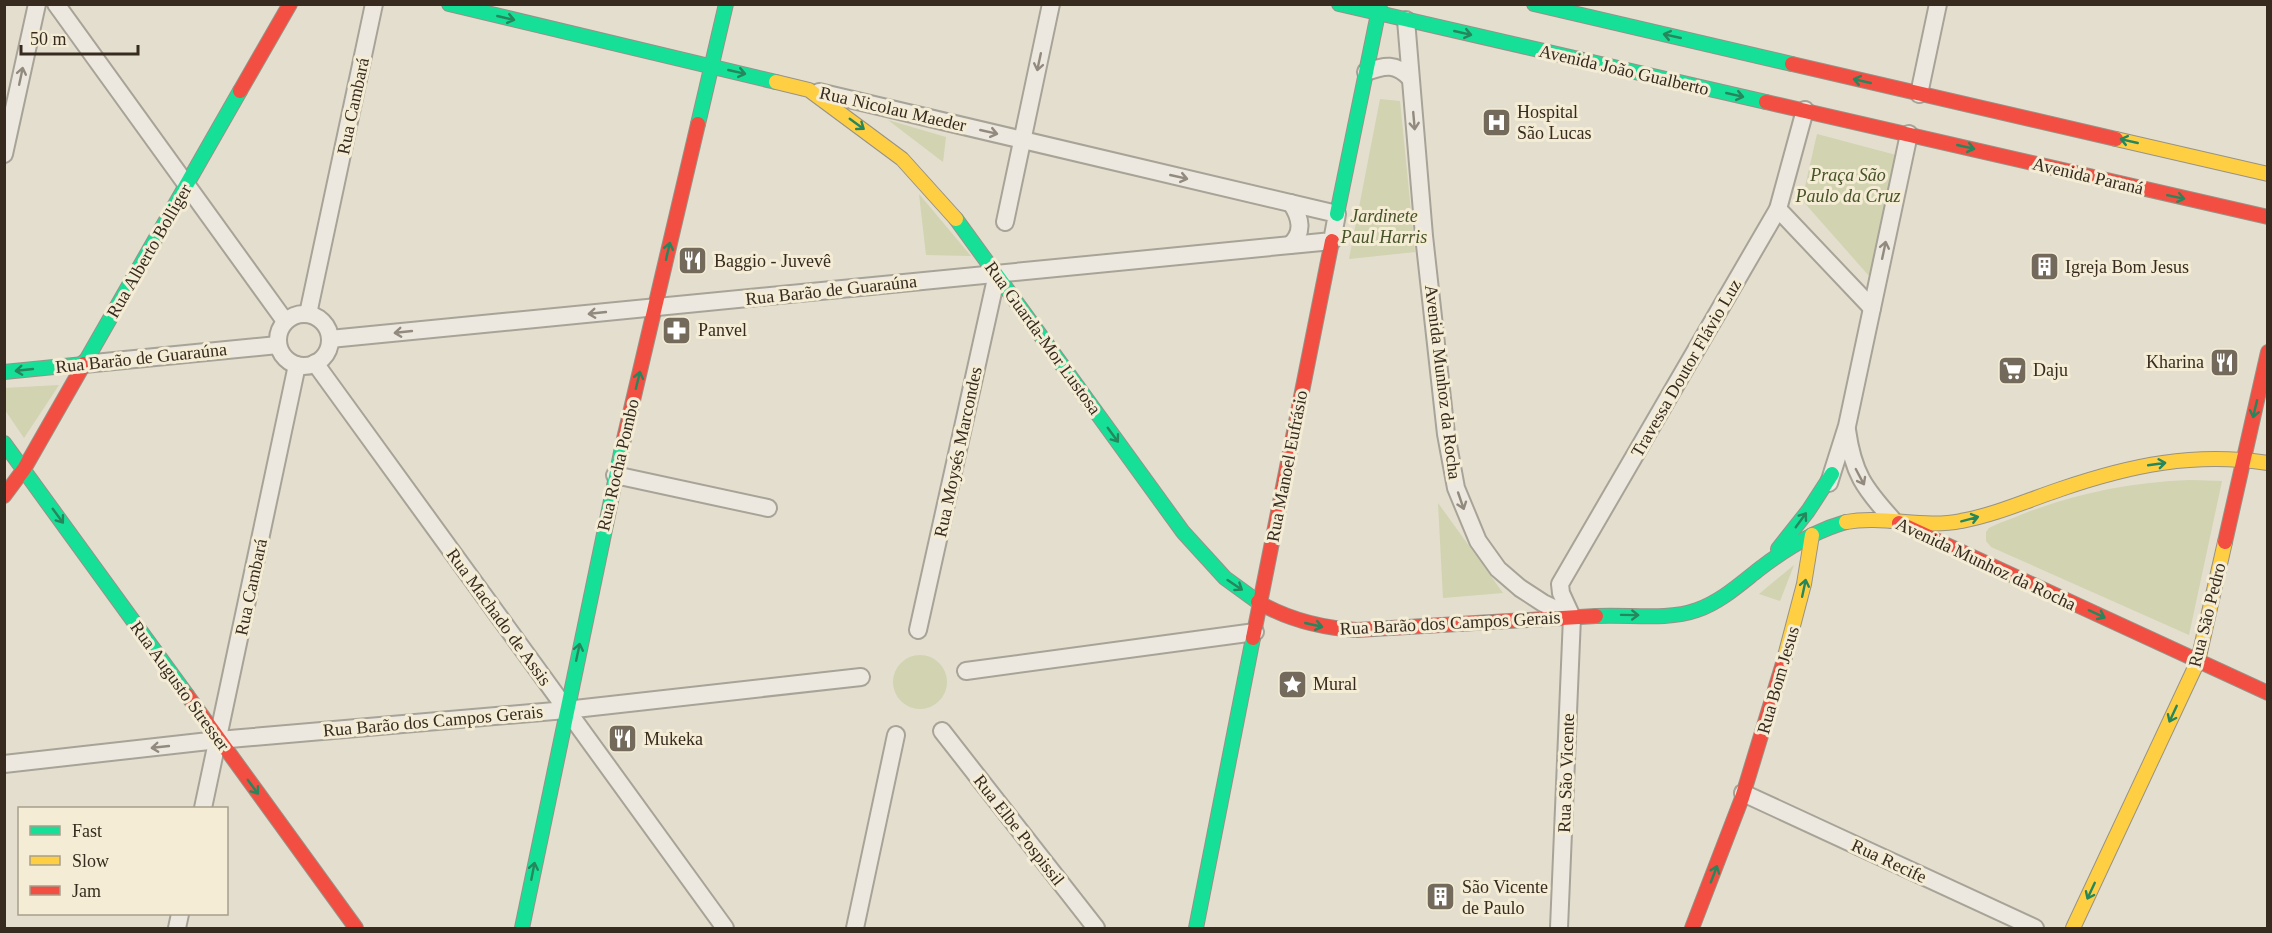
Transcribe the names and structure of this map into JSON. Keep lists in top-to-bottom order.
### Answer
{
  "streets": {
    "main road": [
      "Avenida João Gualberto",
      "Rua Nicolau Maeder",
      "Avenida Paraná",
      "Rua Alberto Bolliger",
      "Rua Barão de Guaraúna",
      "Rua Guarda-Mor Lustosa",
      "Avenida Munhoz da Rocha",
      "Rua Rocha Pombo",
      "Rua Manoel Eufrásio",
      "Rua São Pedro",
      "Rua Barão dos Campos Gerais",
      "Rua Bom Jesus",
      "Rua Augusto Stresser"
    ],
    "street": [
      "Rua Cambará",
      "Travessa Doutor Flávio Luz",
      "Rua Moysés Marcondes",
      "Rua Machado de Assis",
      "Rua São Vicente",
      "Rua Elbe Pospissil",
      "Rua Recife"
    ]
  },
  "crossings": [
    ["Avenida João Gualberto", "Avenida Paraná"],
    ["Avenida João Gualberto", "Travessa Doutor Flávio Luz"],
    ["Avenida João Gualberto", "Avenida Munhoz da Rocha"],
    ["Avenida João Gualberto", "Rua Manoel Eufrásio"],
    ["Avenida João Gualberto", "Rua Bom Jesus"],
    ["Rua Cambará", "Rua Barão de Guaraúna"],
    ["Rua Cambará", "Rua Machado de Assis"],
    ["Rua Cambará", "Rua Barão dos Campos Gerais"],
    ["Rua Cambará", "Rua Augusto Stresser"],
    ["Rua Nicolau Maeder", "Rua Guarda-Mor Lustosa"],
    ["Rua Nicolau Maeder", "Rua Rocha Pombo"],
    ["Rua Nicolau Maeder", "Rua Manoel Eufrásio"],
    ["Avenida Paraná", "Rua Bom Jesus"],
    ["Rua Alberto Bolliger", "Rua Barão de Guaraúna"],
    ["Rua Alberto Bolliger", "Rua Augusto Stresser"],
    ["Rua Barão de Guaraúna", "Rua Guarda-Mor Lustosa"],
    ["Rua Barão de Guaraúna", "Rua Moysés Marcondes"],
    ["Rua Barão de Guaraúna", "Rua Rocha Pombo"],
    ["Rua Barão de Guaraúna", "Rua Manoel Eufrásio"],
    ["Rua Barão de Guaraúna", "Rua Machado de Assis"],
    ["Rua Guarda-Mor Lustosa", "Rua Moysés Marcondes"],
    ["Rua Guarda-Mor Lustosa", "Rua Manoel Eufrásio"],
    ["Rua Guarda-Mor Lustosa", "Rua Barão dos Campos Gerais"],
    ["Travessa Doutor Flávio Luz", "Avenida Munhoz da Rocha"],
    ["Travessa Doutor Flávio Luz", "Rua Barão dos Campos Gerais"],
    ["Travessa Doutor Flávio Luz", "Rua São Vicente"],
    ["Avenida Munhoz da Rocha", "Rua São Pedro"],
    ["Avenida Munhoz da Rocha", "Rua Barão dos Campos Gerais"],
    ["Avenida Munhoz da Rocha", "Rua Bom Jesus"],
    ["Avenida Munhoz da Rocha", "Rua São Vicente"],
    ["Rua Rocha Pombo", "Rua Machado de Assis"],
    ["Rua Rocha Pombo", "Rua Barão dos Campos Gerais"],
    ["Rua Manoel Eufrásio", "Rua Barão dos Campos Gerais"],
    ["Rua Machado de Assis", "Rua Barão dos Campos Gerais"],
    ["Rua Barão dos Campos Gerais", "Rua Augusto Stresser"],
    ["Rua Barão dos Campos Gerais", "Rua São Vicente"],
    ["Rua Bom Jesus", "Rua Recife"]
  ],
  "one_way": [
    "Rua Nicolau Maeder",
    "Rua Guarda-Mor Lustosa",
    "Avenida Munhoz da Rocha",
    "Rua Rocha Pombo",
    "Rua São Pedro",
    "Rua Augusto Stresser"
  ],
  "parks": ["Praça São Paulo da Cruz", "Jardinete Paul Harris"],
  "places": {
    "hospital": ["Hospital São Lucas"],
    "restaurant": ["Baggio - Juvevê", "Kharina", "Mukeka"],
    "building": ["Igreja Bom Jesus", "São Vicente de Paulo"],
    "pharmacy": ["Panvel"],
    "supermarket": ["Daju"],
    "place": ["Mural"]
  },
  "legend": ["Fast", "Slow", "Jam"],
  "scale_bar": "50 m"
}
